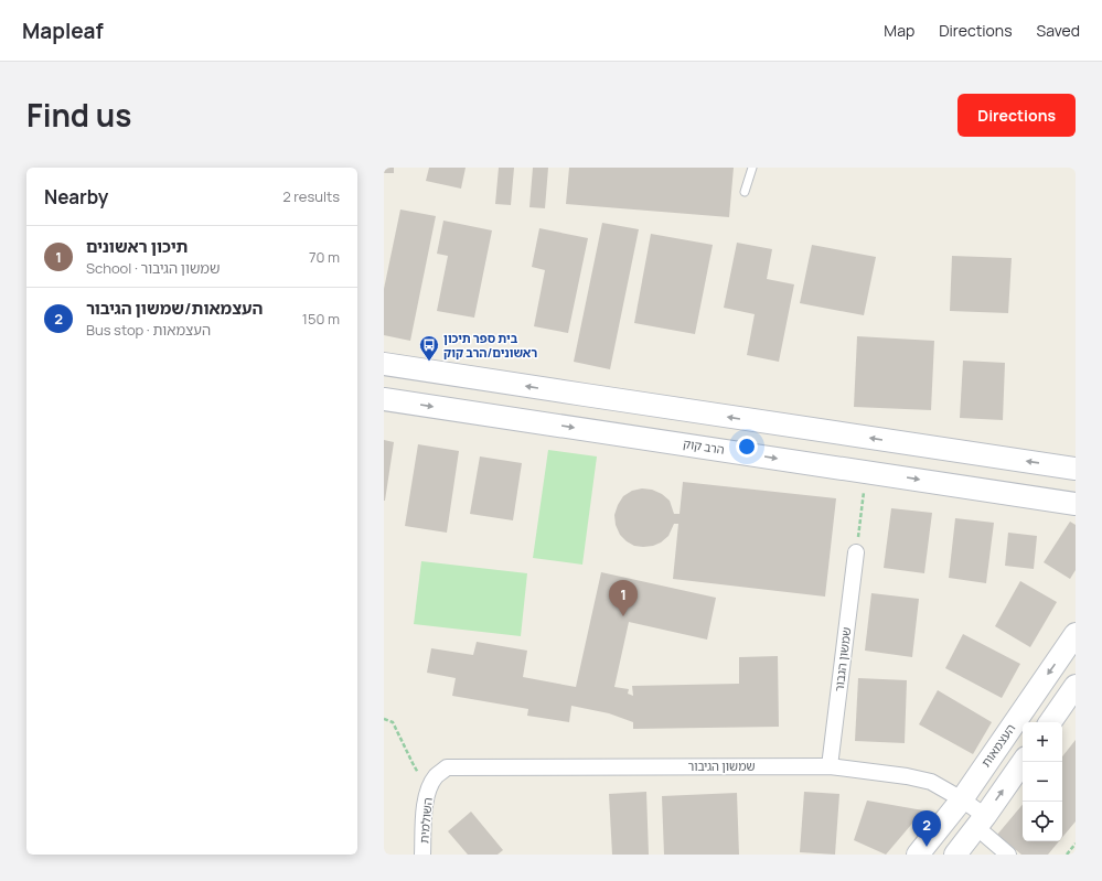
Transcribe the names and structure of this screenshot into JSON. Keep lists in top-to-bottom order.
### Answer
{
  "streets": {
    "main road": ["הרב קוק", "העצמאות"],
    "street": ["שמשון הגבור", "שמשון הגיבור", "השולמית"]
  },
  "crossings": [
    ["שמשון הגבור", "שמשון הגיבור"],
    ["העצמאות", "שמשון הגיבור"],
    ["שמשון הגיבור", "השולמית"]
  ],
  "places": {
    "bus stop": ["בית ספר תיכון ראשונים/הרב קוק"]
  },
  "page": {
    "header": "Mapleaf",
    "nav": ["Map", "Directions", "Saved"],
    "title": "Find us",
    "buttons": "Directions",
    "heading": ["Nearby", "2 results"],
    "list": [
      {
        "mark": "1",
        "name": "תיכון ראשונים",
        "note": "School · שמשון הגיבור",
        "value": "70 m"
      },
      {
        "mark": "2",
        "name": "העצמאות/שמשון הגיבור",
        "note": "Bus stop · העצמאות",
        "value": "150 m"
      }
    ],
    "pins": ["1", "2"],
    "map_buttons": ["+", "−"]
  }
}
